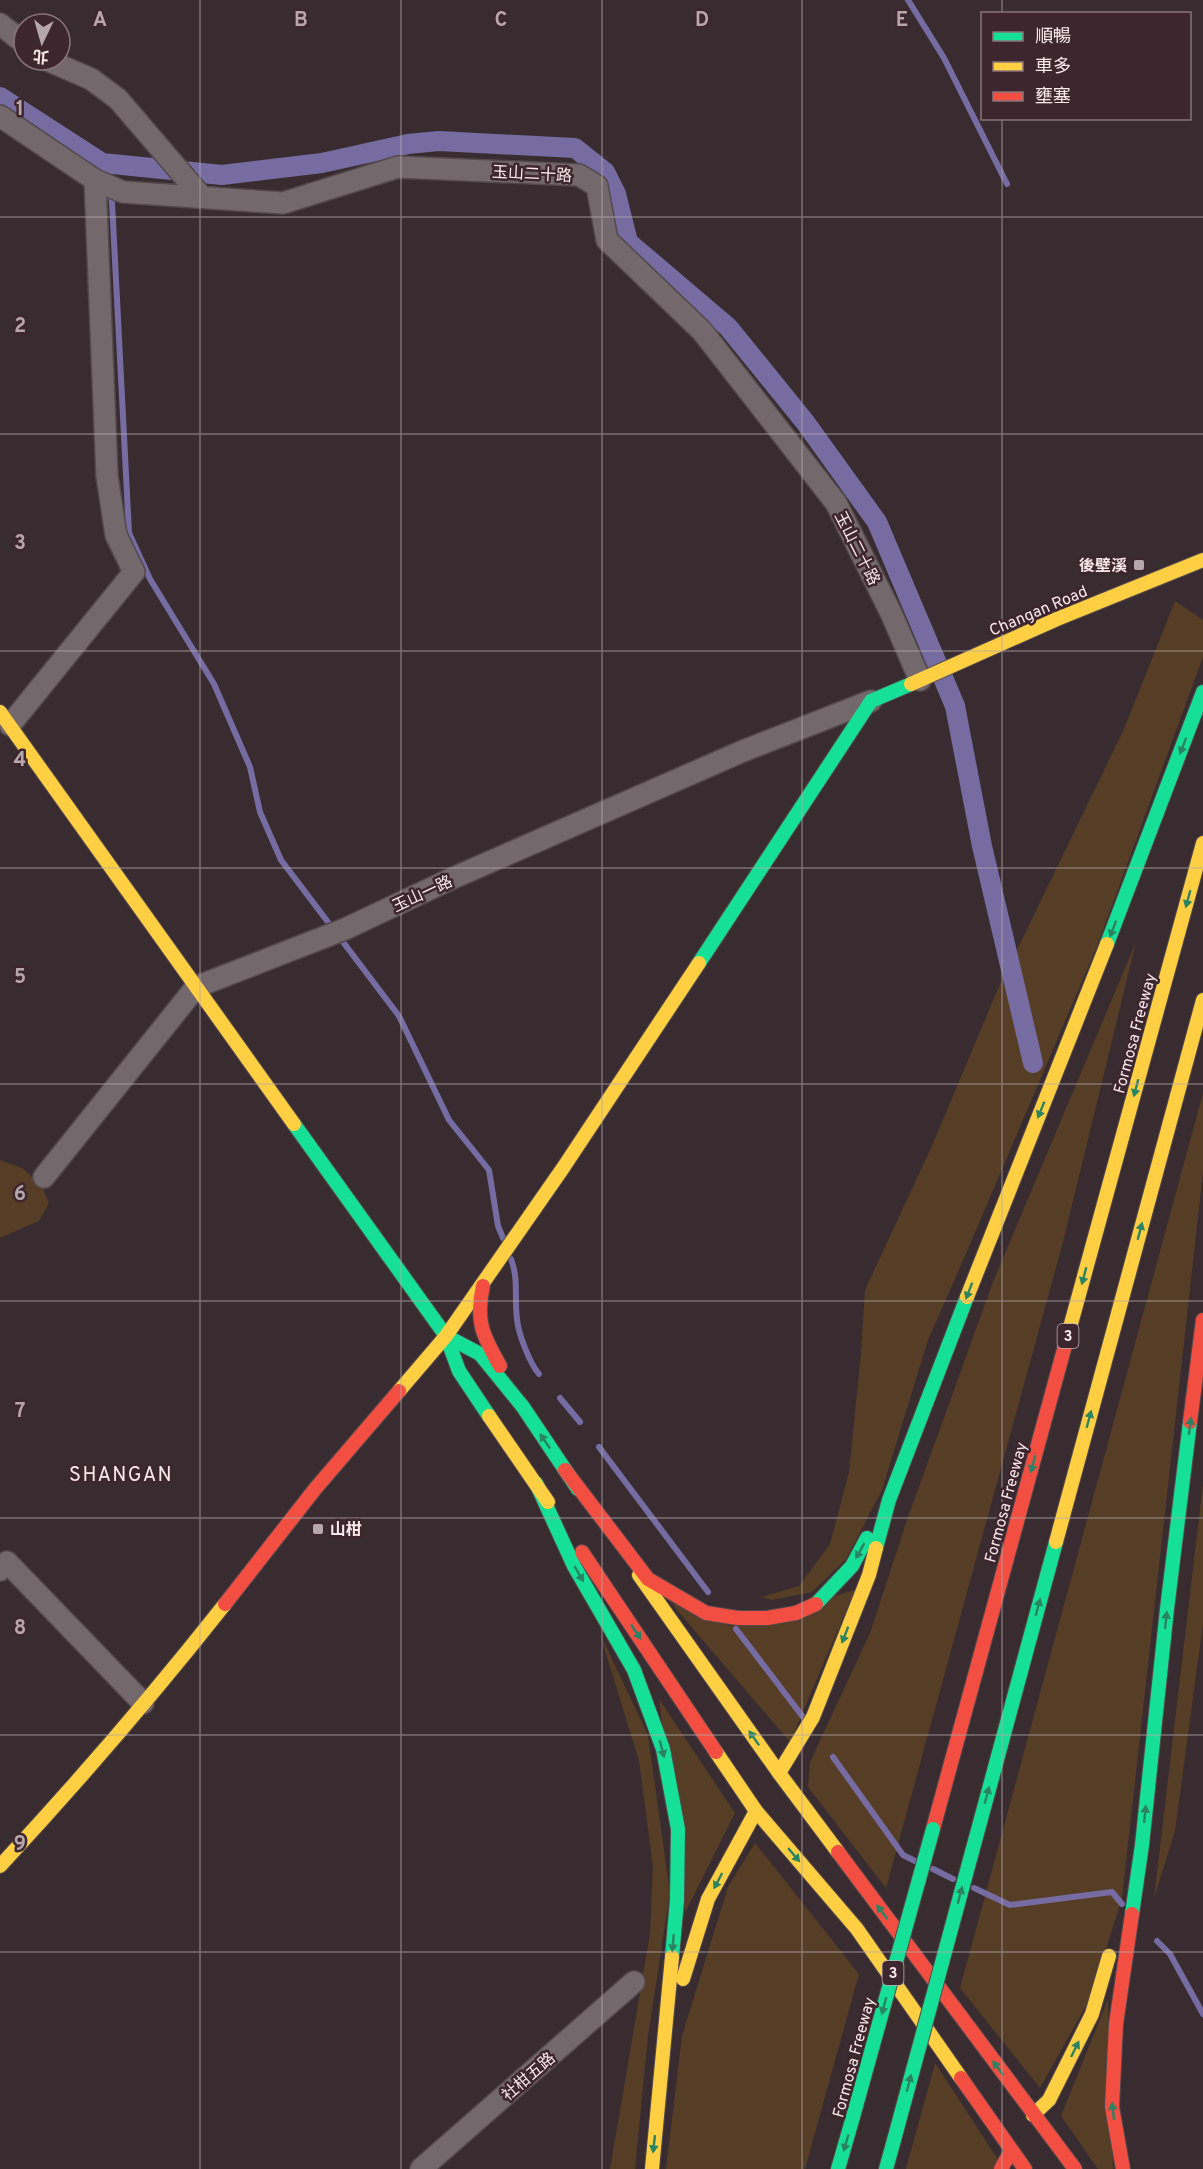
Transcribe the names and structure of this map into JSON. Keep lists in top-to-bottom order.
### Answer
{
  "streets": {
    "main road": ["Changan Road", "Formosa Freeway", "3"],
    "street": ["玉山二十路", "玉山一路", "社柑五路"]
  },
  "crossings": [
    ["玉山二十路", "Changan Road"],
    ["Changan Road", "玉山一路"]
  ],
  "districts": ["SHANGAN"],
  "places": {
    "transit": ["後壁溪", "山柑"]
  },
  "legend": ["順暢", "車多", "壅塞"],
  "north": "bottom",
  "grid": {
    "columns": [
      "A",
      "B",
      "C",
      "D",
      "E"
    ],
    "rows": [
      "1",
      "2",
      "3",
      "4",
      "5",
      "6",
      "7",
      "8",
      "9"
    ]
  }
}
